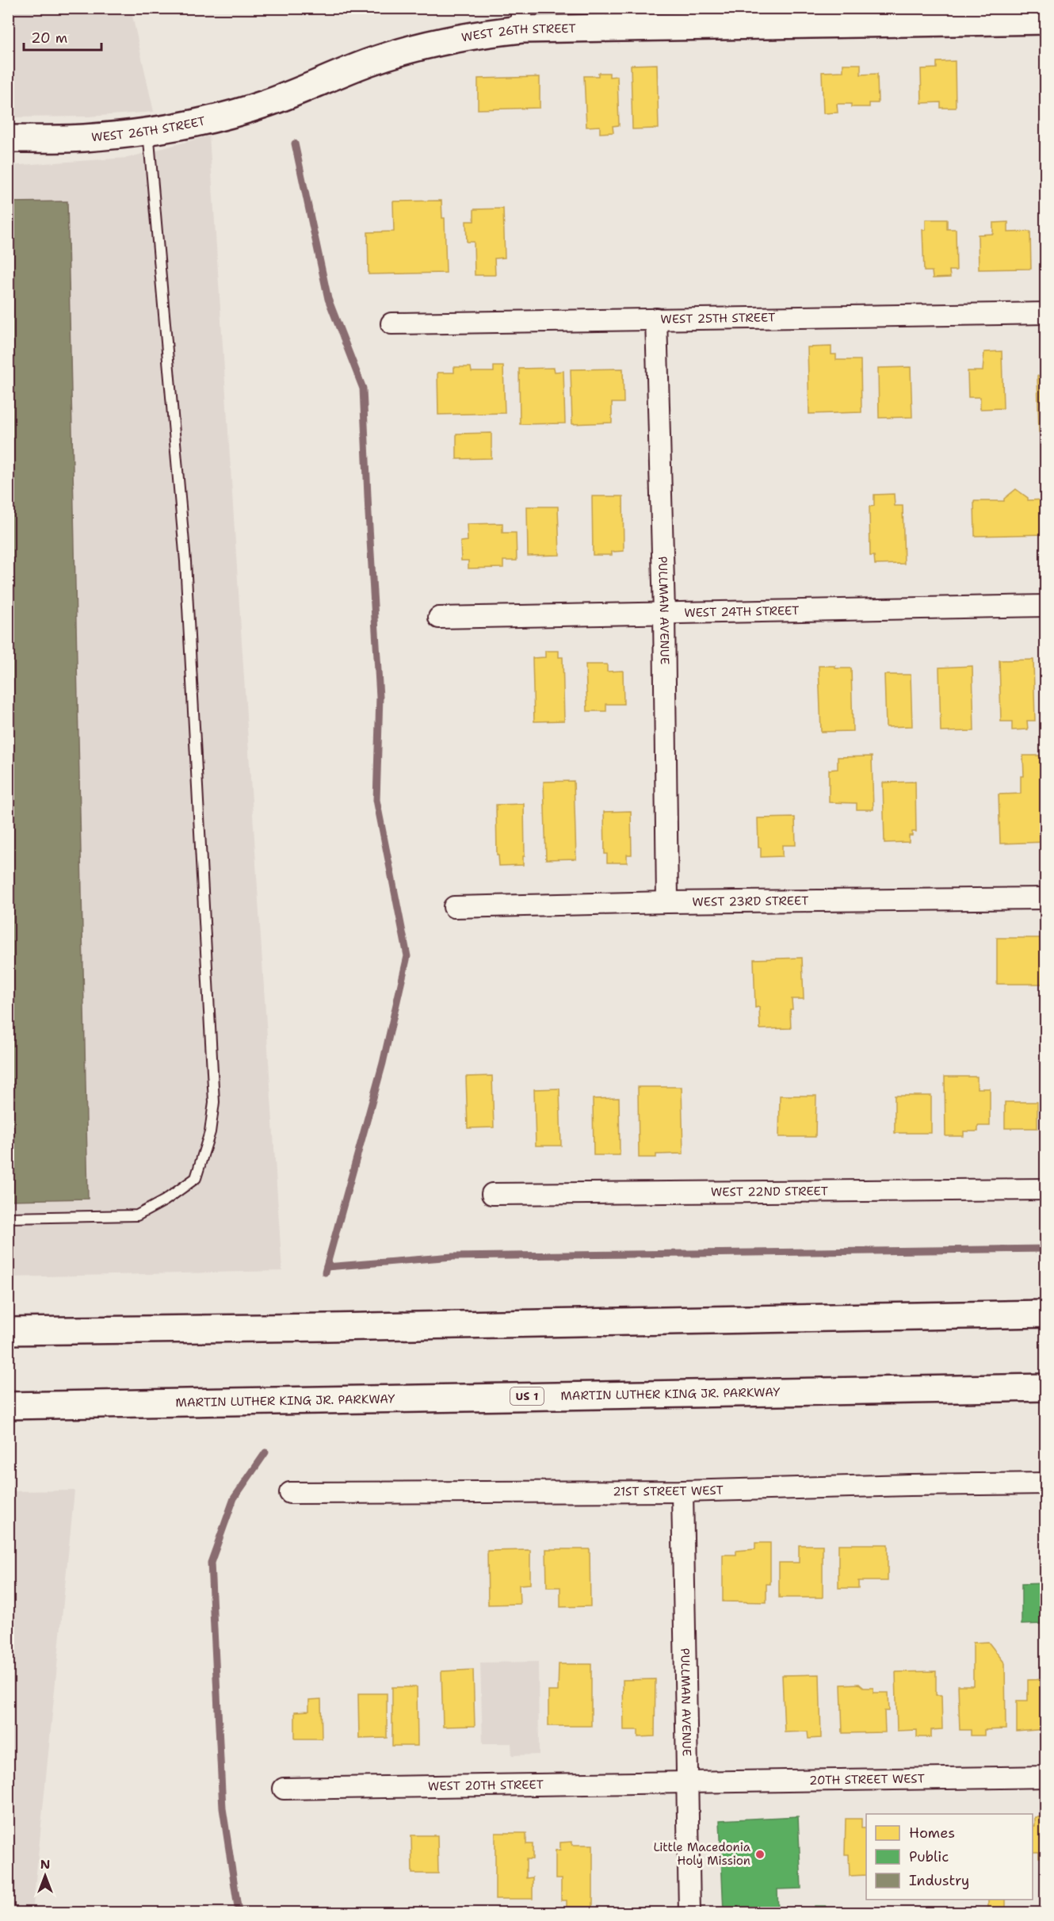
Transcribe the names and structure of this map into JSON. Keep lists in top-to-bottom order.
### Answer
{
  "streets": {
    "main road": ["WEST 26TH STREET", "MARTIN LUTHER KING JR. PARKWAY", "US 1"],
    "street": [
      "WEST 25TH STREET",
      "PULLMAN AVENUE",
      "WEST 24TH STREET",
      "WEST 23RD STREET",
      "WEST 22ND STREET",
      "21ST STREET WEST",
      "20TH STREET WEST",
      "WEST 20TH STREET"
    ]
  },
  "crossings": [
    ["WEST 25TH STREET", "PULLMAN AVENUE"],
    ["PULLMAN AVENUE", "WEST 24TH STREET"],
    ["PULLMAN AVENUE", "WEST 23RD STREET"],
    ["PULLMAN AVENUE", "21ST STREET WEST"],
    ["PULLMAN AVENUE", "20TH STREET WEST"],
    ["PULLMAN AVENUE", "WEST 20TH STREET"],
    ["20TH STREET WEST", "WEST 20TH STREET"]
  ],
  "places": ["Little Macedonia Holy Mission"],
  "legend": ["Homes", "Public", "Industry"],
  "scale_bar": "20 m",
  "north": "top"
}
